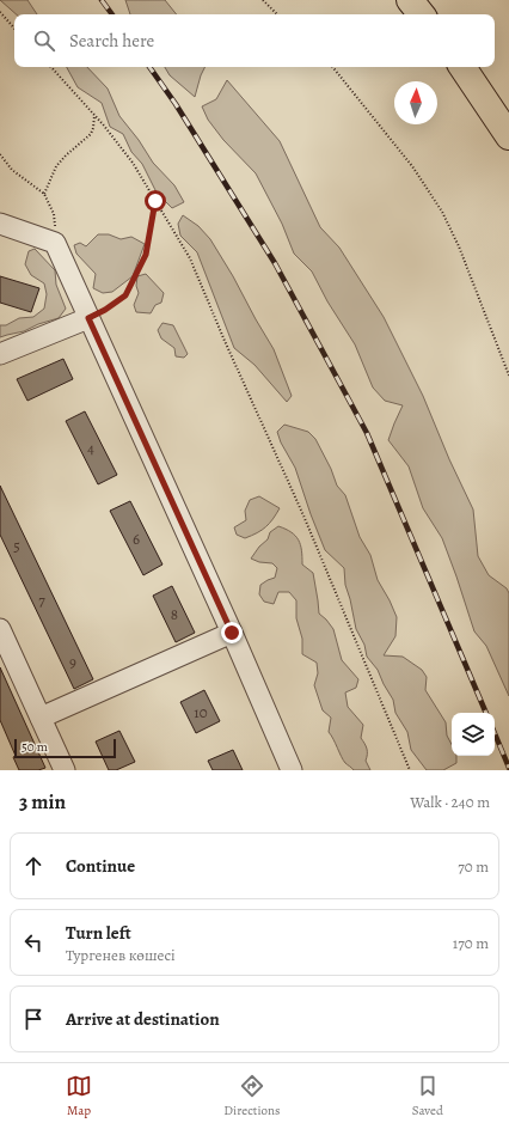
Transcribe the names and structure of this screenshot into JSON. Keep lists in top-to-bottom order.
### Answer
{
  "house_numbers": [
    "4",
    "6",
    "5",
    "7",
    "8",
    "9",
    "10"
  ],
  "scale_bar": "50 m",
  "north": "top",
  "page": {
    "search": "Search here",
    "scale": "50 m",
    "heading": ["3 min", "Walk · 240 m"],
    "list": [
      ["Continue", "70 m"],
      ["Turn left", "Тургенев көшесі", "170 m"],
      "Arrive at destination"
    ],
    "nav": ["Map", "Directions", "Saved"]
  }
}
